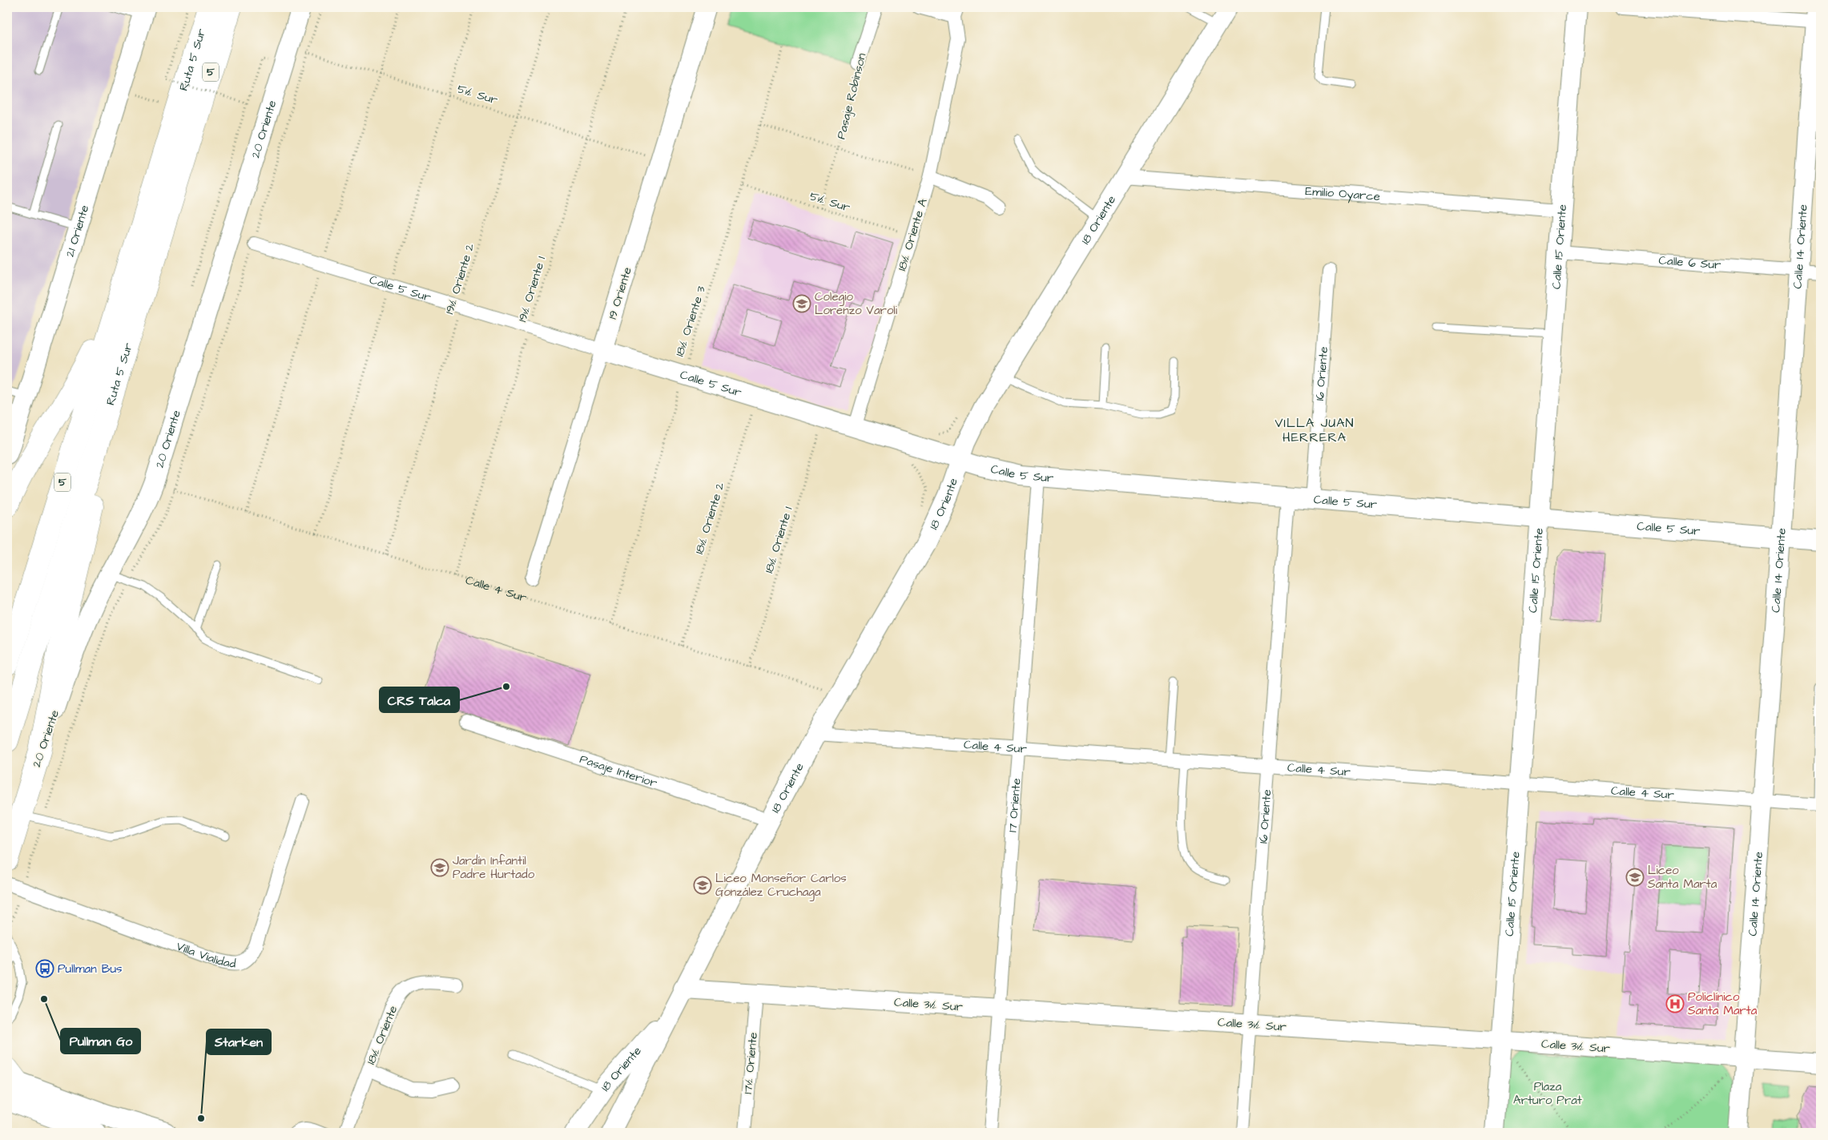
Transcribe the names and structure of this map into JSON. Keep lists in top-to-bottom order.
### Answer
{
  "streets": {
    "highway": ["Ruta 5 Sur", "5", "20 Oriente"],
    "street": [
      "Pasaje Robinson",
      "Emilio Oyarce",
      "18 Oriente",
      "21 Oriente",
      "18½ Oriente A",
      "Calle 14 Oriente",
      "Calle 15 Oriente",
      "Calle 6 Sur",
      "Calle 5 Sur",
      "19 Oriente",
      "16 Oriente",
      "Calle 4 Sur",
      "Pasaje Interior",
      "17 Oriente",
      "Villa Vialidad",
      "Calle 3½ Sur",
      "18½ Oriente",
      "17½ Oriente"
    ],
    "path": [
      "5½ Sur",
      "19½ Oriente 2",
      "19½ Oriente 1",
      "18½ Oriente 3",
      "18½ Oriente 2",
      "18½ Oriente 1"
    ]
  },
  "crossings": [
    ["5½ Sur", "Pasaje Robinson"],
    ["5½ Sur", "20 Oriente"],
    ["5½ Sur", "18½ Oriente A"],
    ["5½ Sur", "19½ Oriente 2"],
    ["5½ Sur", "19½ Oriente 1"],
    ["5½ Sur", "19 Oriente"],
    ["5½ Sur", "18½ Oriente 3"],
    ["20 Oriente", "Calle 4 Sur"],
    ["Emilio Oyarce", "18 Oriente"],
    ["Emilio Oyarce", "Calle 15 Oriente"],
    ["18 Oriente", "Calle 5 Sur"],
    ["18 Oriente", "Calle 4 Sur"],
    ["18 Oriente", "Pasaje Interior"],
    ["18 Oriente", "Calle 3½ Sur"],
    ["18½ Oriente A", "Calle 5 Sur"],
    ["Calle 14 Oriente", "Calle 6 Sur"],
    ["Calle 14 Oriente", "Calle 5 Sur"],
    ["Calle 14 Oriente", "Calle 4 Sur"],
    ["Calle 14 Oriente", "Calle 3½ Sur"],
    ["Calle 15 Oriente", "Calle 6 Sur"],
    ["Calle 15 Oriente", "Calle 5 Sur"],
    ["Calle 15 Oriente", "Calle 4 Sur"],
    ["Calle 15 Oriente", "Calle 3½ Sur"],
    ["19½ Oriente 2", "Calle 5 Sur"],
    ["19½ Oriente 2", "Calle 4 Sur"],
    ["Calle 5 Sur", "19½ Oriente 1"],
    ["Calle 5 Sur", "19 Oriente"],
    ["Calle 5 Sur", "18½ Oriente 3"],
    ["Calle 5 Sur", "16 Oriente"],
    ["Calle 5 Sur", "18½ Oriente 2"],
    ["Calle 5 Sur", "18½ Oriente 1"],
    ["Calle 5 Sur", "17 Oriente"],
    ["19½ Oriente 1", "Calle 4 Sur"],
    ["18½ Oriente 3", "Calle 4 Sur"],
    ["16 Oriente", "Calle 4 Sur"],
    ["16 Oriente", "Calle 3½ Sur"],
    ["18½ Oriente 2", "Calle 4 Sur"],
    ["18½ Oriente 1", "Calle 4 Sur"],
    ["Calle 4 Sur", "17 Oriente"],
    ["17 Oriente", "Calle 3½ Sur"],
    ["Calle 3½ Sur", "17½ Oriente"]
  ],
  "districts": ["VILLA JUAN HERRERA"],
  "parks": ["Plaza Arturo Prat"],
  "places": {
    "school or university": [
      "Colegio Lorenzo Varoli",
      "Jardín Infantil Padre Hurtado",
      "Liceo Santa Marta",
      "Liceo Monseñor Carlos González Cruchaga"
    ],
    "other": ["CRS Talca", "Pullman Go", "Starken"],
    "bus stop": ["Pullman Bus"],
    "hospital": ["Policlínico Santa Marta"]
  }
}
